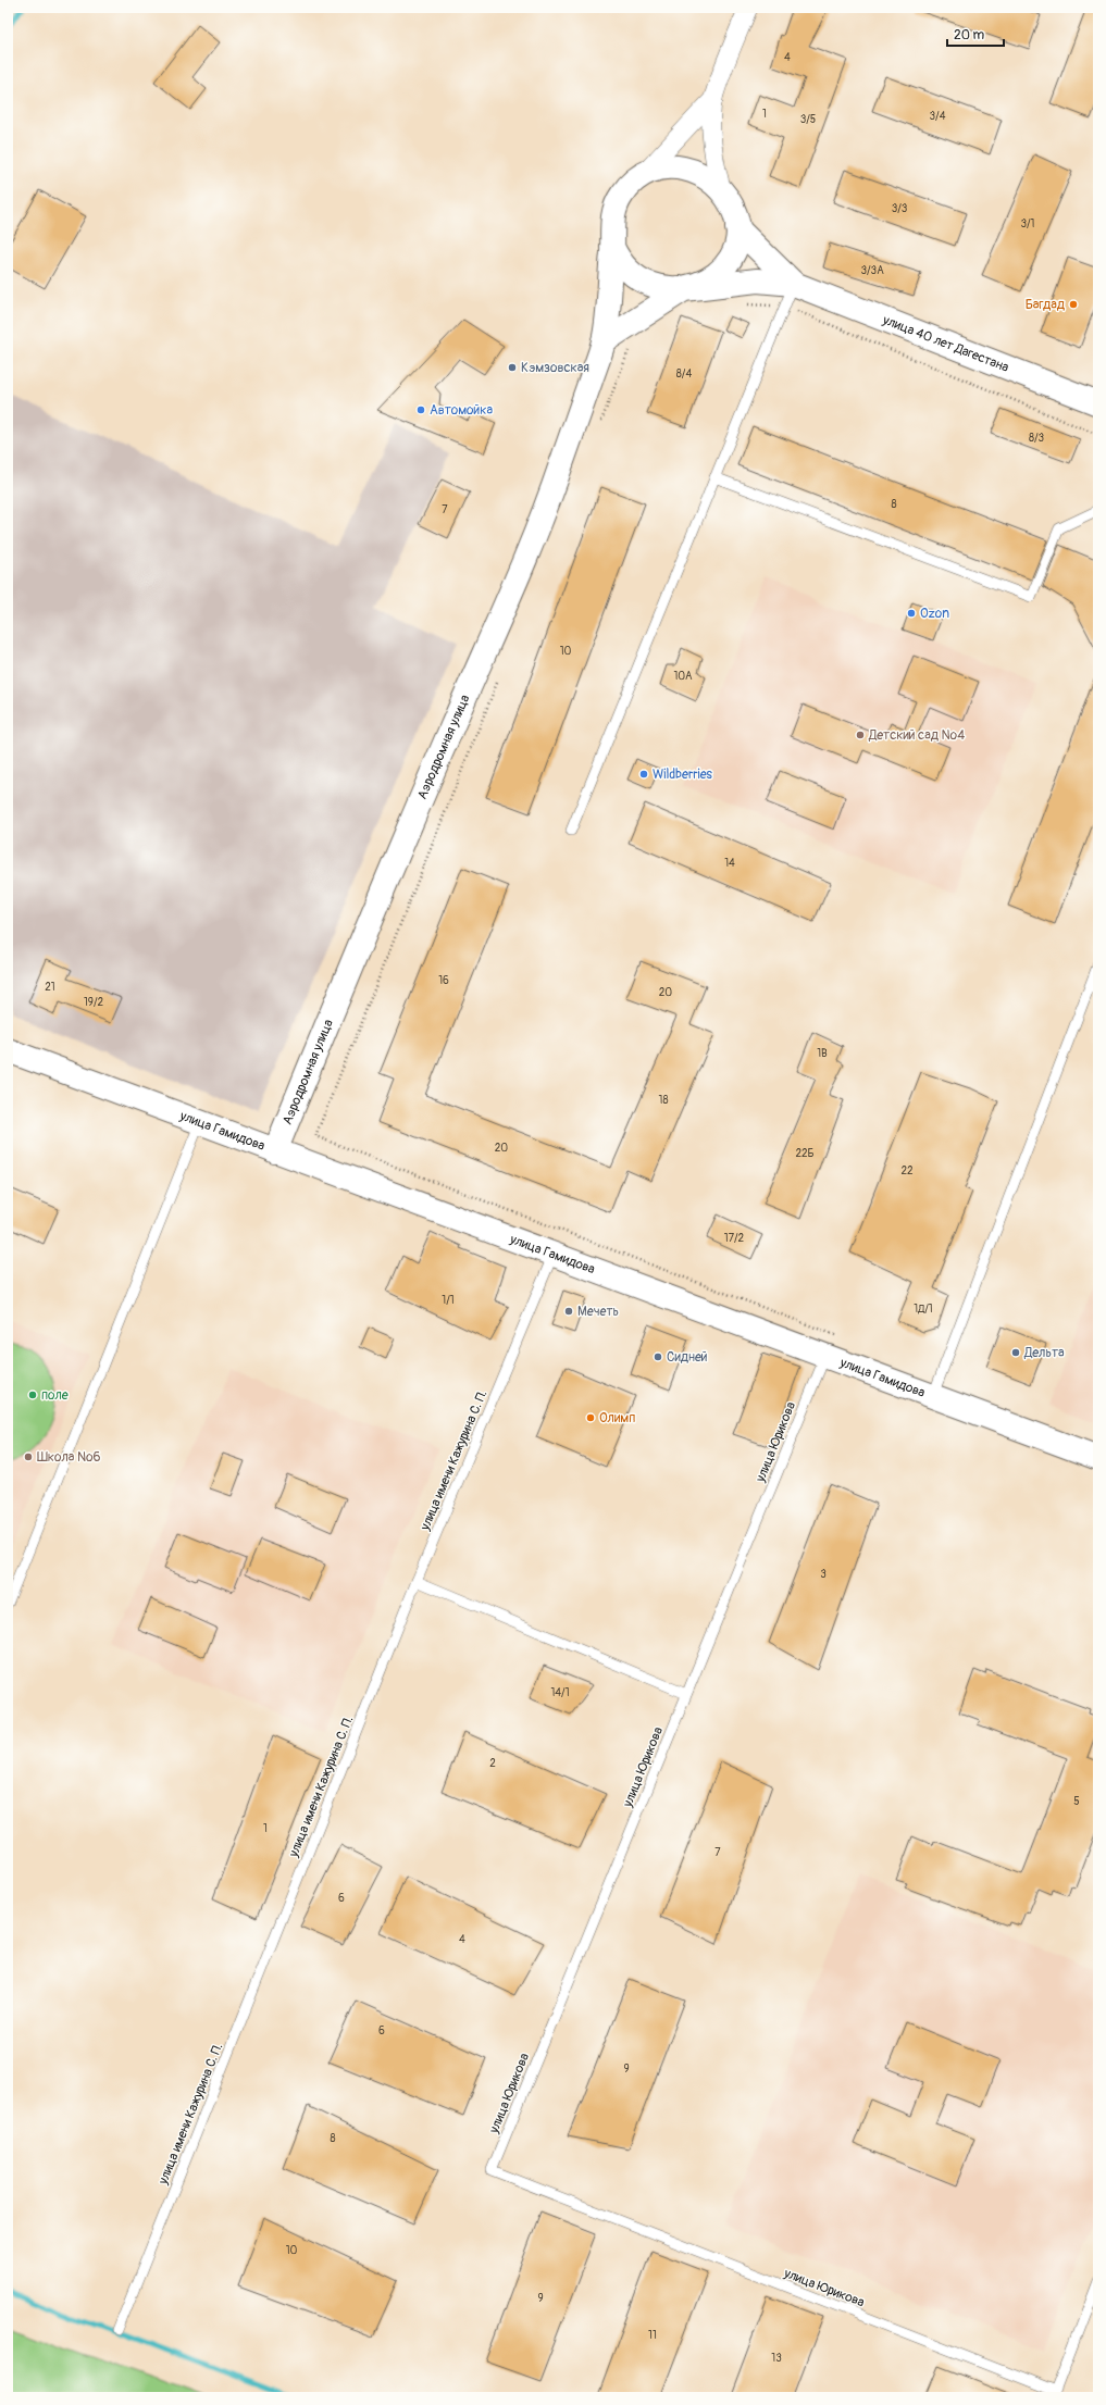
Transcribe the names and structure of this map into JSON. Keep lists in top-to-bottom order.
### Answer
{
  "streets": {
    "street": ["улица 40 лет Дагестана", "Аэродромная улица", "улица Гамидова"],
    "lane": ["улица Юрикова", "улица имени Кажурина С. П."]
  },
  "crossings": [
    ["Аэродромная улица", "улица Гамидова"],
    ["улица Гамидова", "улица Юрикова"],
    ["улица Гамидова", "улица имени Кажурина С. П."]
  ],
  "places": [
    "Багдад",
    "Кэмзовская",
    "Автомойка",
    "Ozon",
    "Детский сад №4",
    "Wildberries",
    "Мечеть",
    "Дельта",
    "Сидней",
    "поле",
    "Олимп",
    "Школа №6"
  ],
  "house_numbers": [
    "4",
    "1",
    "3/4",
    "3/5",
    "3/3",
    "3/1",
    "3/3А",
    "8/4",
    "8/3",
    "8",
    "7",
    "10",
    "10А",
    "14",
    "16",
    "21",
    "20",
    "19/2",
    "1В",
    "18",
    "20",
    "22Б",
    "22",
    "17/2",
    "1/1",
    "1Д/1",
    "3",
    "14/1",
    "2",
    "5",
    "1",
    "7",
    "6",
    "4",
    "6",
    "9",
    "8",
    "10",
    "9",
    "11",
    "13"
  ],
  "scale_bar": "20 m"
}
